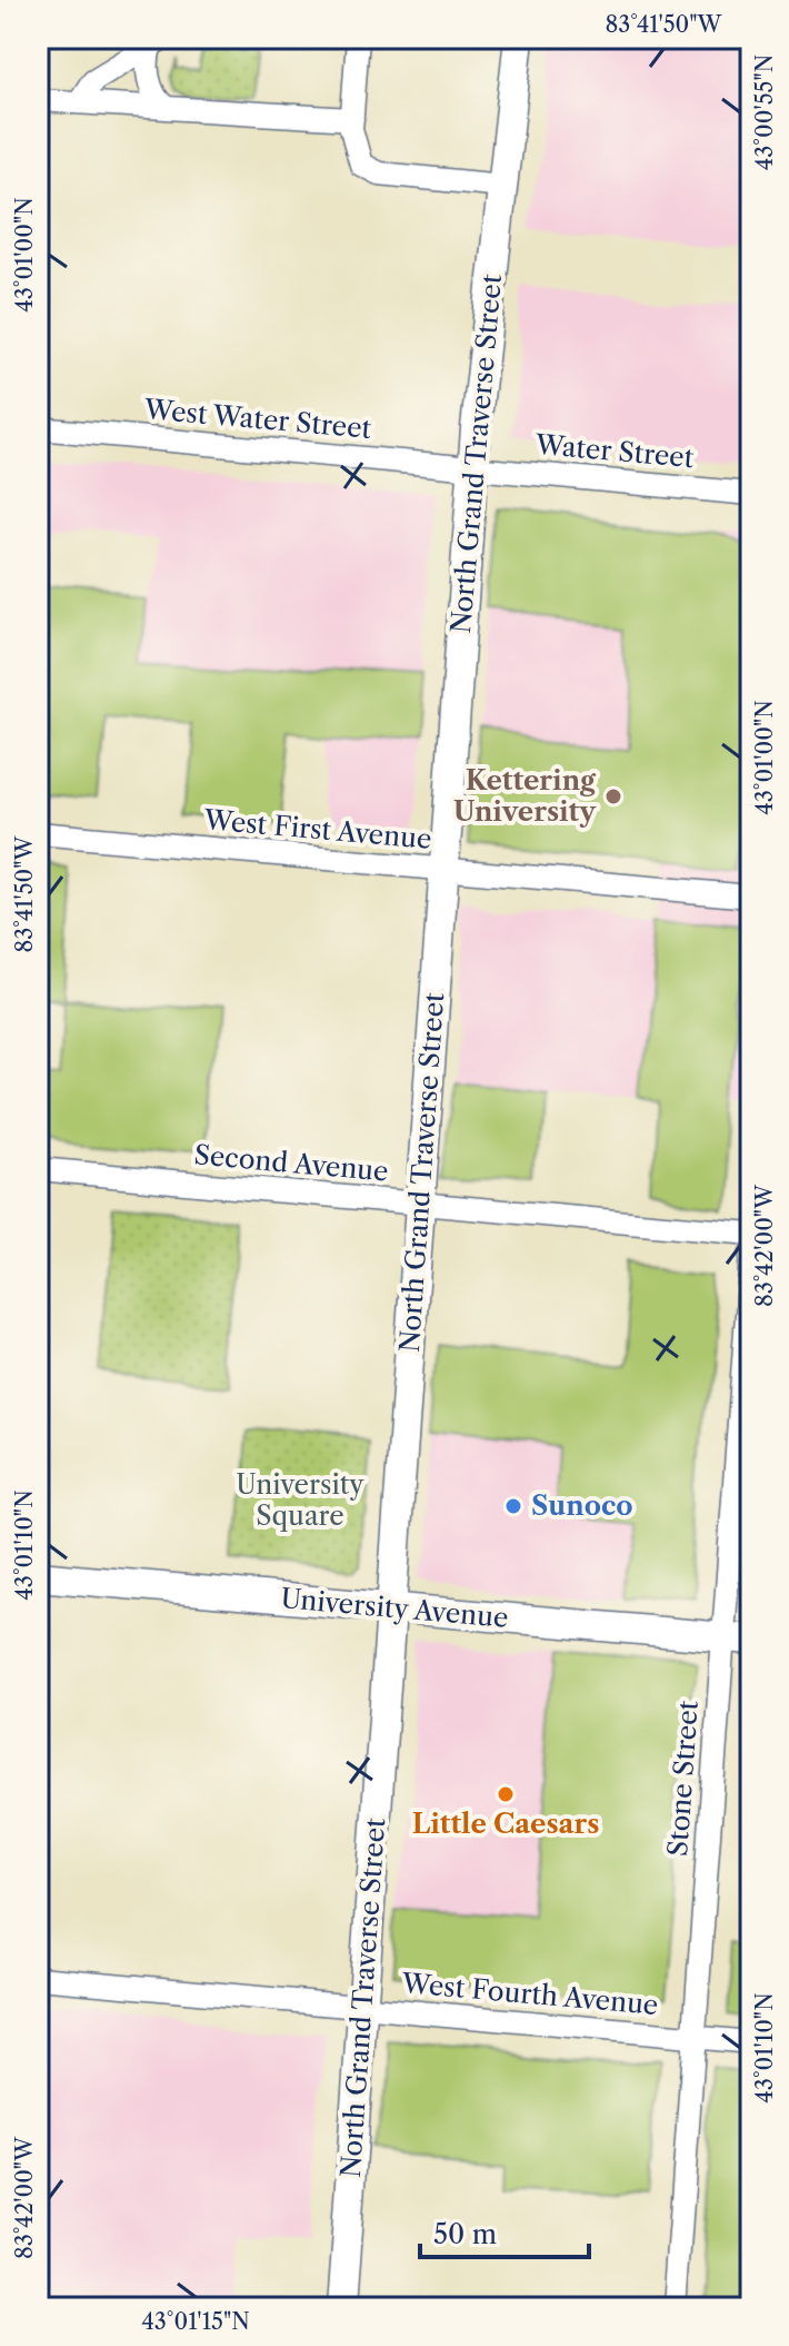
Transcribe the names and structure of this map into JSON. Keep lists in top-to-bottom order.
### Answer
{
  "streets": {
    "street": [
      "West Water Street",
      "Water Street",
      "North Grand Traverse Street",
      "West First Avenue",
      "Second Avenue",
      "University Avenue",
      "Stone Street",
      "West Fourth Avenue"
    ]
  },
  "crossings": [
    ["West Water Street", "Water Street"],
    ["West Water Street", "North Grand Traverse Street"],
    ["Water Street", "North Grand Traverse Street"],
    ["North Grand Traverse Street", "West First Avenue"],
    ["North Grand Traverse Street", "Second Avenue"],
    ["North Grand Traverse Street", "University Avenue"],
    ["North Grand Traverse Street", "West Fourth Avenue"],
    ["University Avenue", "Stone Street"],
    ["Stone Street", "West Fourth Avenue"]
  ],
  "parks": ["University Square"],
  "places": ["Kettering University", "Sunoco", "Little Caesars"],
  "scale_bar": "50 m",
  "coordinates": [
    "83°41'50\"W",
    "43°00'55\"N",
    "43°01'00\"N",
    "83°42'00\"W",
    "43°01'10\"N",
    "43°01'15\"N"
  ]
}
